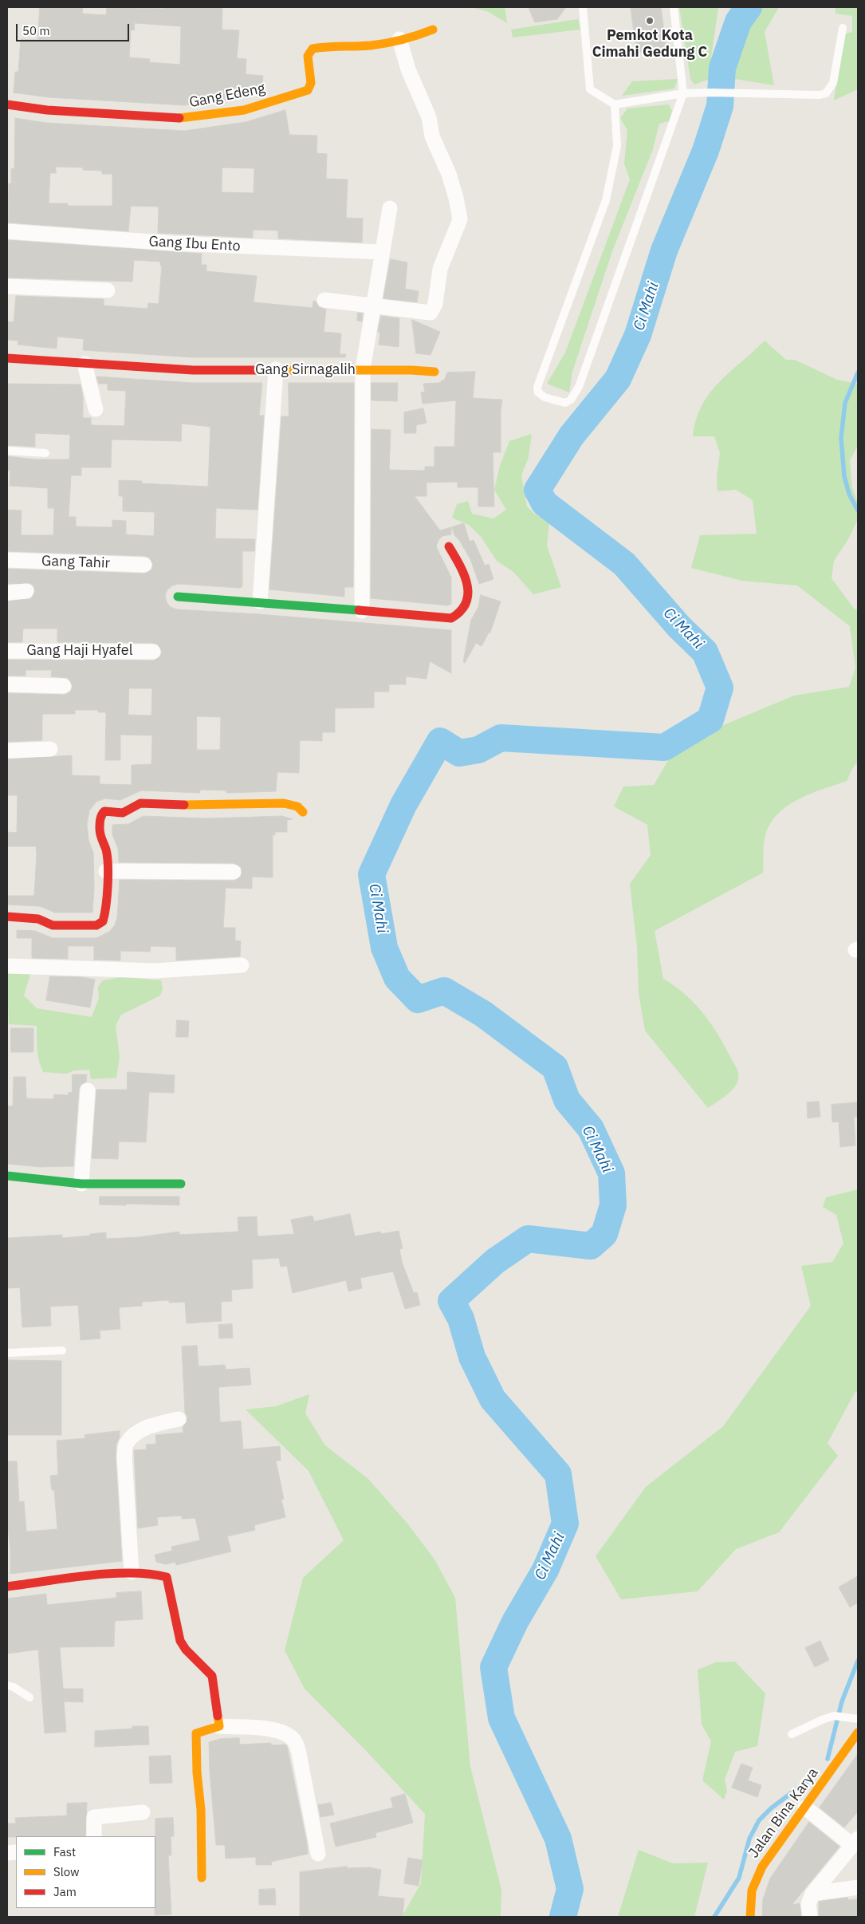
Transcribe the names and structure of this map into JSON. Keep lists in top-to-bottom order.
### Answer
{
  "streets": {
    "street": [
      "Gang Edeng",
      "Gang Ibu Ento",
      "Gang Sirnagalih",
      "Gang Tahir",
      "Gang Haji Hyafel",
      "Jalan Bina Karya"
    ]
  },
  "water": ["Ci Mahi"],
  "places": ["Pemkot Kota Cimahi Gedung C"],
  "legend": ["Fast", "Slow", "Jam"],
  "scale_bar": "50 m"
}
